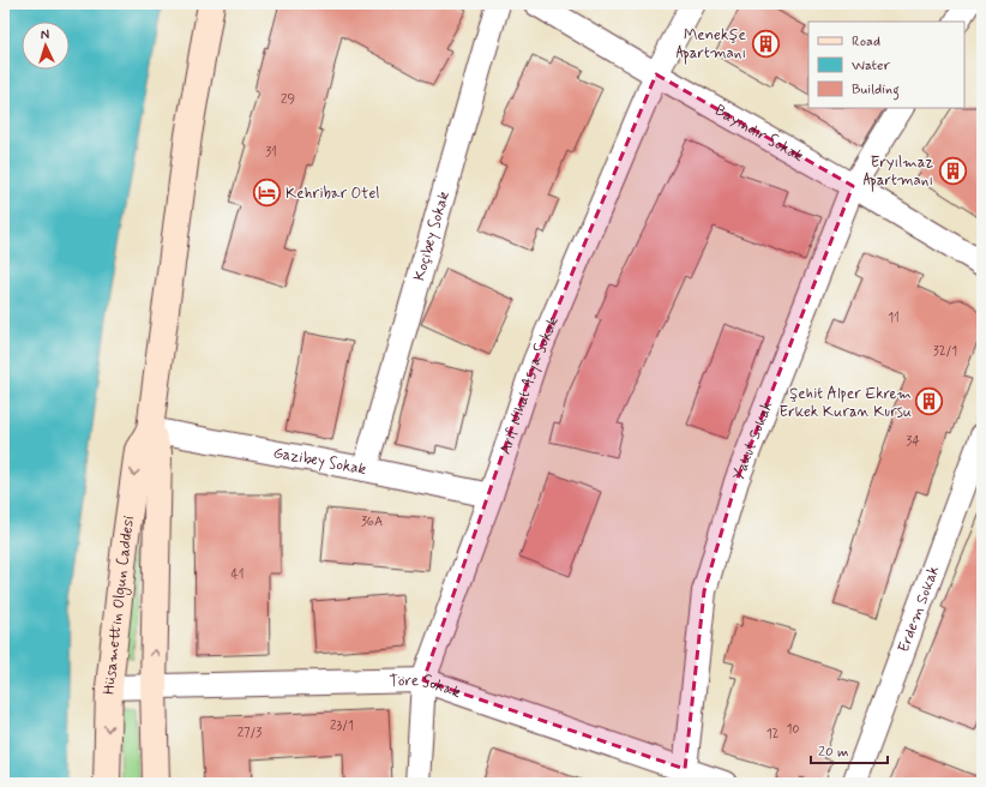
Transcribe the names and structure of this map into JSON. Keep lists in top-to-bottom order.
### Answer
{
  "streets": {
    "street": [
      "Bayındır Sokak",
      "Koçibey Sokak",
      "Arif Nihat Asya Sokak",
      "Yakut Sokak",
      "Gazibey Sokak",
      "Hüsamettin Olgun Caddesi",
      "Erdem Sokak",
      "Töre Sokak"
    ]
  },
  "crossings": [
    ["Bayındır Sokak", "Arif Nihat Asya Sokak"],
    ["Bayındır Sokak", "Yakut Sokak"],
    ["Koçibey Sokak", "Gazibey Sokak"],
    ["Arif Nihat Asya Sokak", "Gazibey Sokak"],
    ["Arif Nihat Asya Sokak", "Töre Sokak"],
    ["Yakut Sokak", "Töre Sokak"],
    ["Gazibey Sokak", "Hüsamettin Olgun Caddesi"],
    ["Hüsamettin Olgun Caddesi", "Töre Sokak"]
  ],
  "places": {
    "building": ["Menekşe Apartmanı", "Eryılmaz Apartmanı", "Şehit Alper Ekrem Erkek Kuran Kursu"],
    "hotel": ["Kehribar Otel"]
  },
  "house_numbers": [
    "29",
    "31",
    "11",
    "32/1",
    "34",
    "36A",
    "41",
    "23/1",
    "10",
    "27/3",
    "12"
  ],
  "legend": ["Road", "Water", "Building"],
  "scale_bar": "20 m",
  "north": "top"
}
